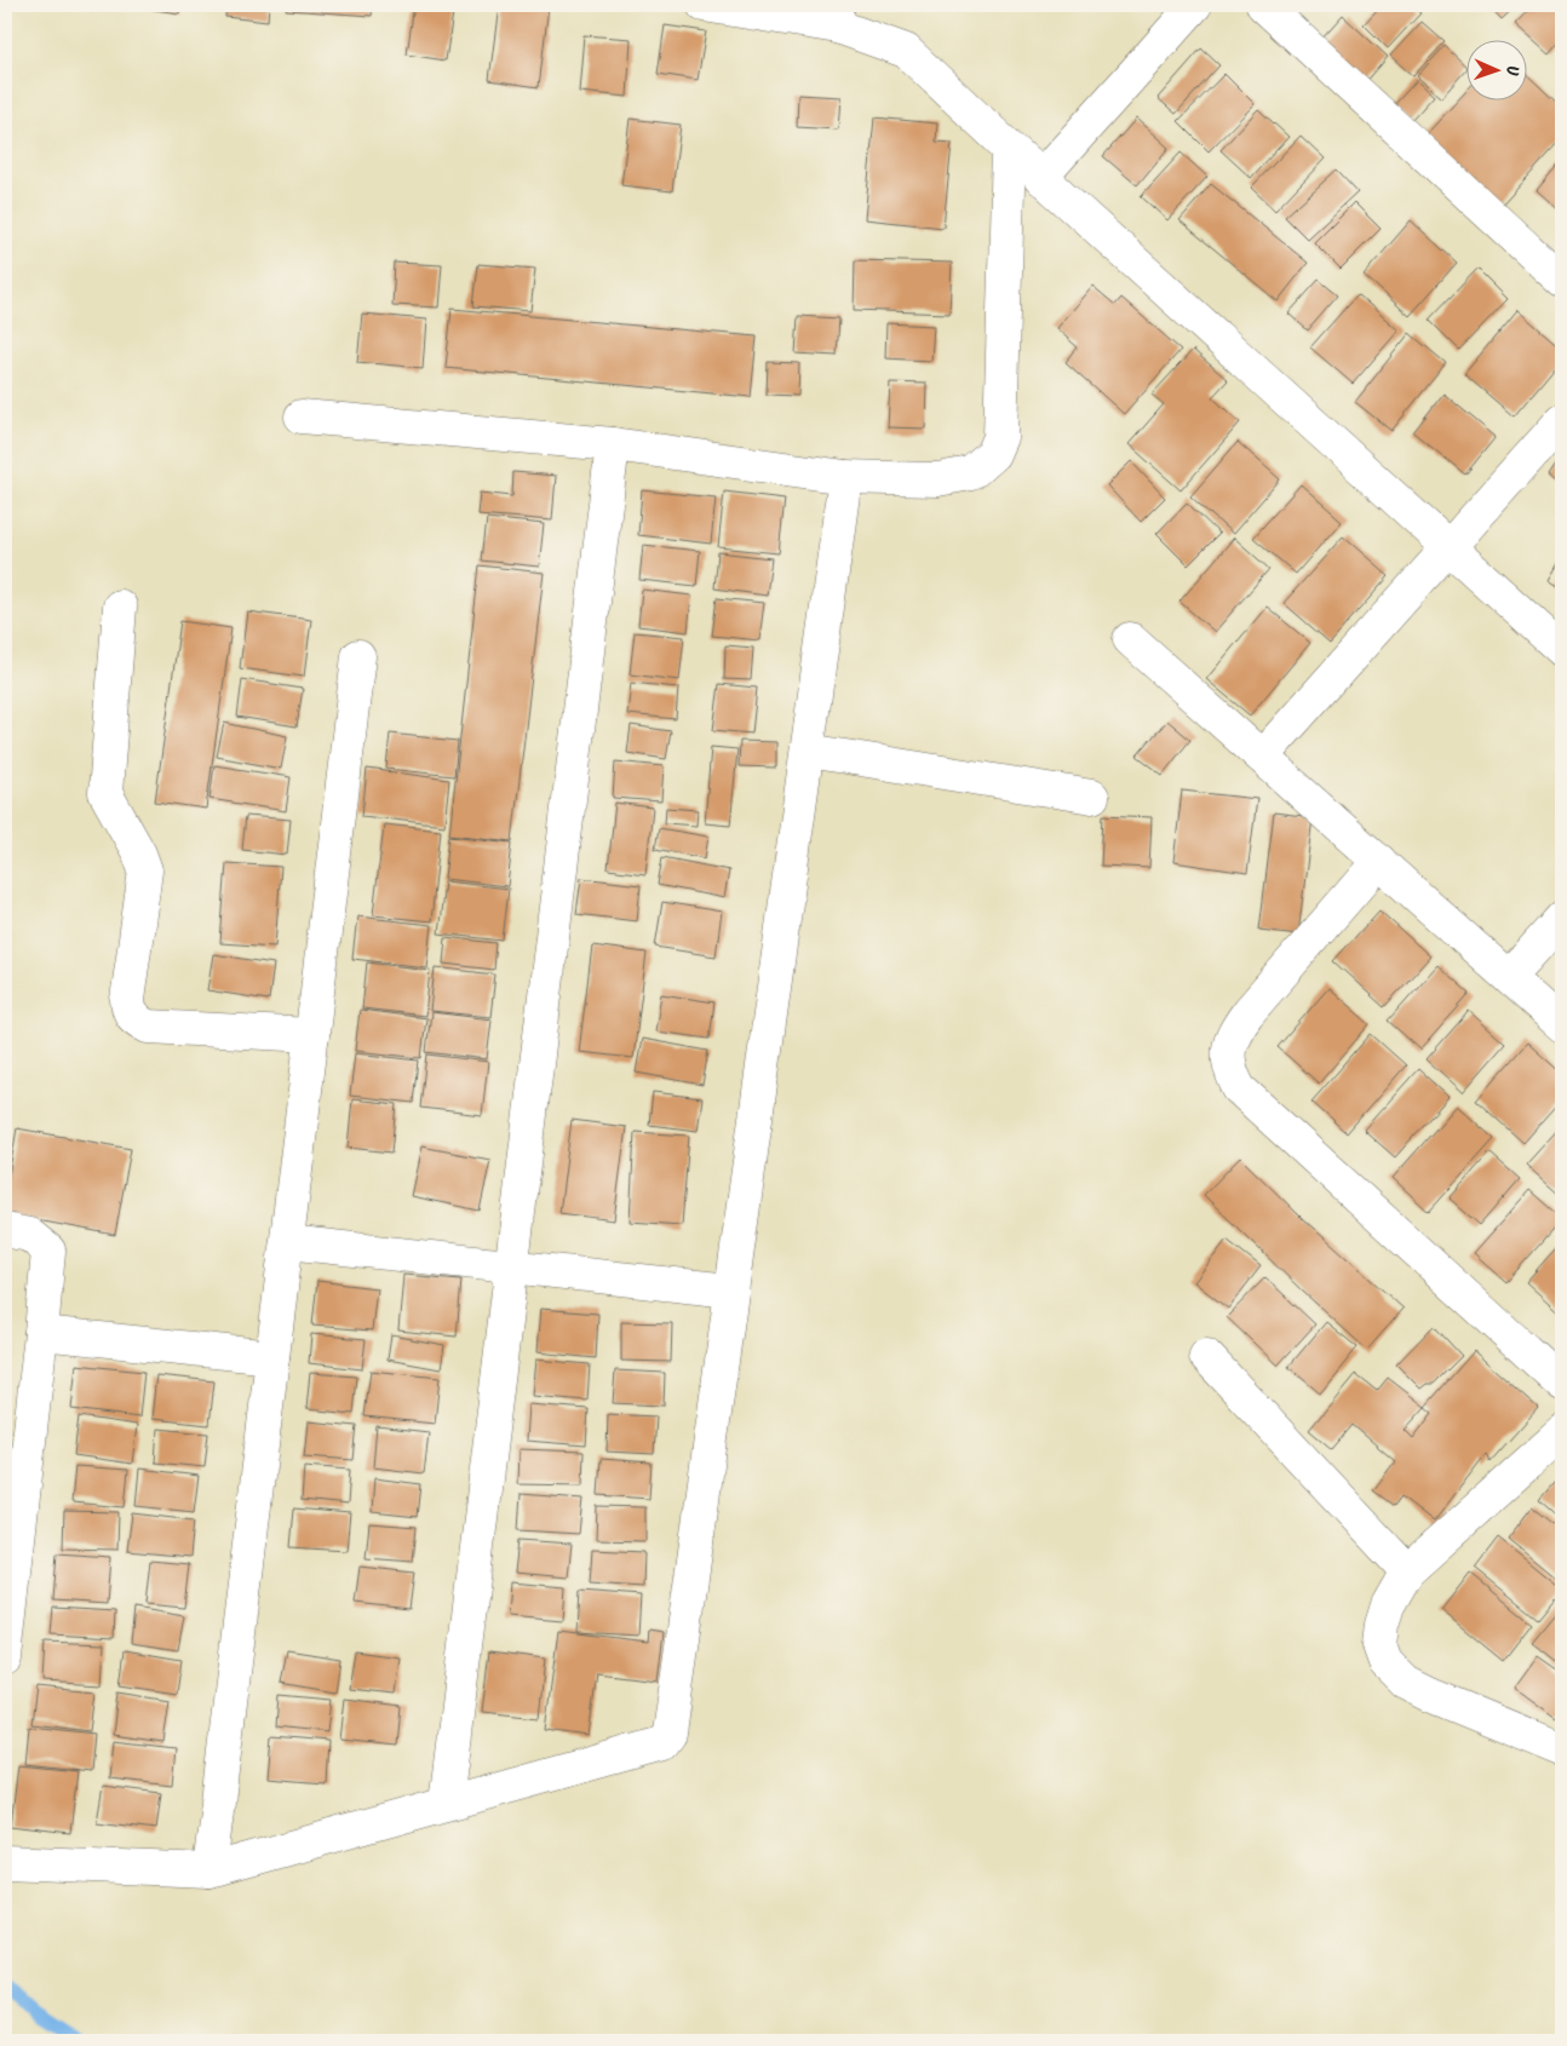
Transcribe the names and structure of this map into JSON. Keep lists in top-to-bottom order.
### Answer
{
  "north": "right"
}
